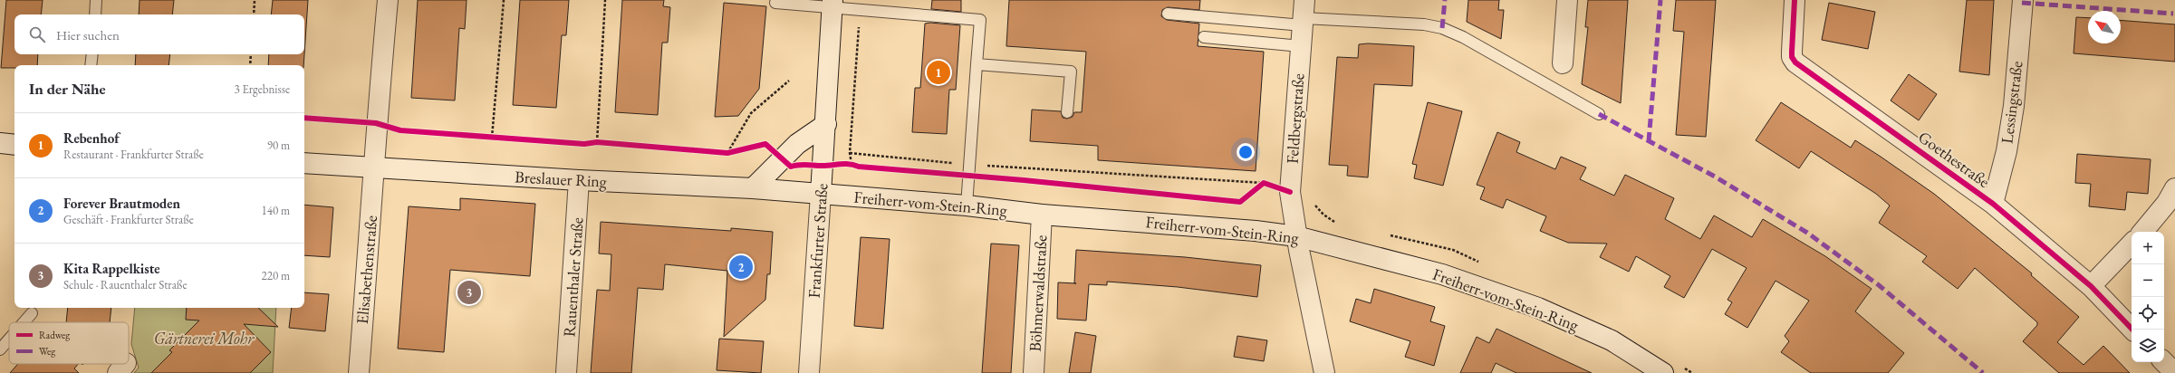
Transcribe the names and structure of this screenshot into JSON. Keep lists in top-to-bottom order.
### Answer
{
  "streets": {
    "street": [
      "Lessingstraße",
      "Feldbergstraße",
      "Goethestraße",
      "Breslauer Ring",
      "Freiherr-vom-Stein-Ring",
      "Frankfurter Straße",
      "Elisabethenstraße",
      "Rauenthaler Straße",
      "Böhmerwaldstraße"
    ]
  },
  "crossings": [
    ["Lessingstraße", "Goethestraße"],
    ["Feldbergstraße", "Freiherr-vom-Stein-Ring"],
    ["Breslauer Ring", "Freiherr-vom-Stein-Ring"],
    ["Breslauer Ring", "Frankfurter Straße"],
    ["Breslauer Ring", "Elisabethenstraße"],
    ["Breslauer Ring", "Rauenthaler Straße"],
    ["Freiherr-vom-Stein-Ring", "Frankfurter Straße"],
    ["Freiherr-vom-Stein-Ring", "Böhmerwaldstraße"]
  ],
  "parks": ["Gärtnerei Mohr"],
  "legend": ["Radweg", "Weg"],
  "north": "top left",
  "page": {
    "search": "Hier suchen",
    "pins": ["1", "2", "3"],
    "heading": ["In der Nähe", "3 Ergebnisse"],
    "list": [
      {
        "mark": "1",
        "name": "Rebenhof",
        "note": "Restaurant · Frankfurter Straße",
        "value": "90 m"
      },
      {
        "mark": "2",
        "name": "Forever Brautmoden",
        "note": "Geschäft · Frankfurter Straße",
        "value": "140 m"
      },
      {
        "mark": "3",
        "name": "Kita Rappelkiste",
        "note": "Schule · Rauenthaler Straße",
        "value": "220 m"
      }
    ],
    "map_buttons": ["+", "−"]
  }
}
